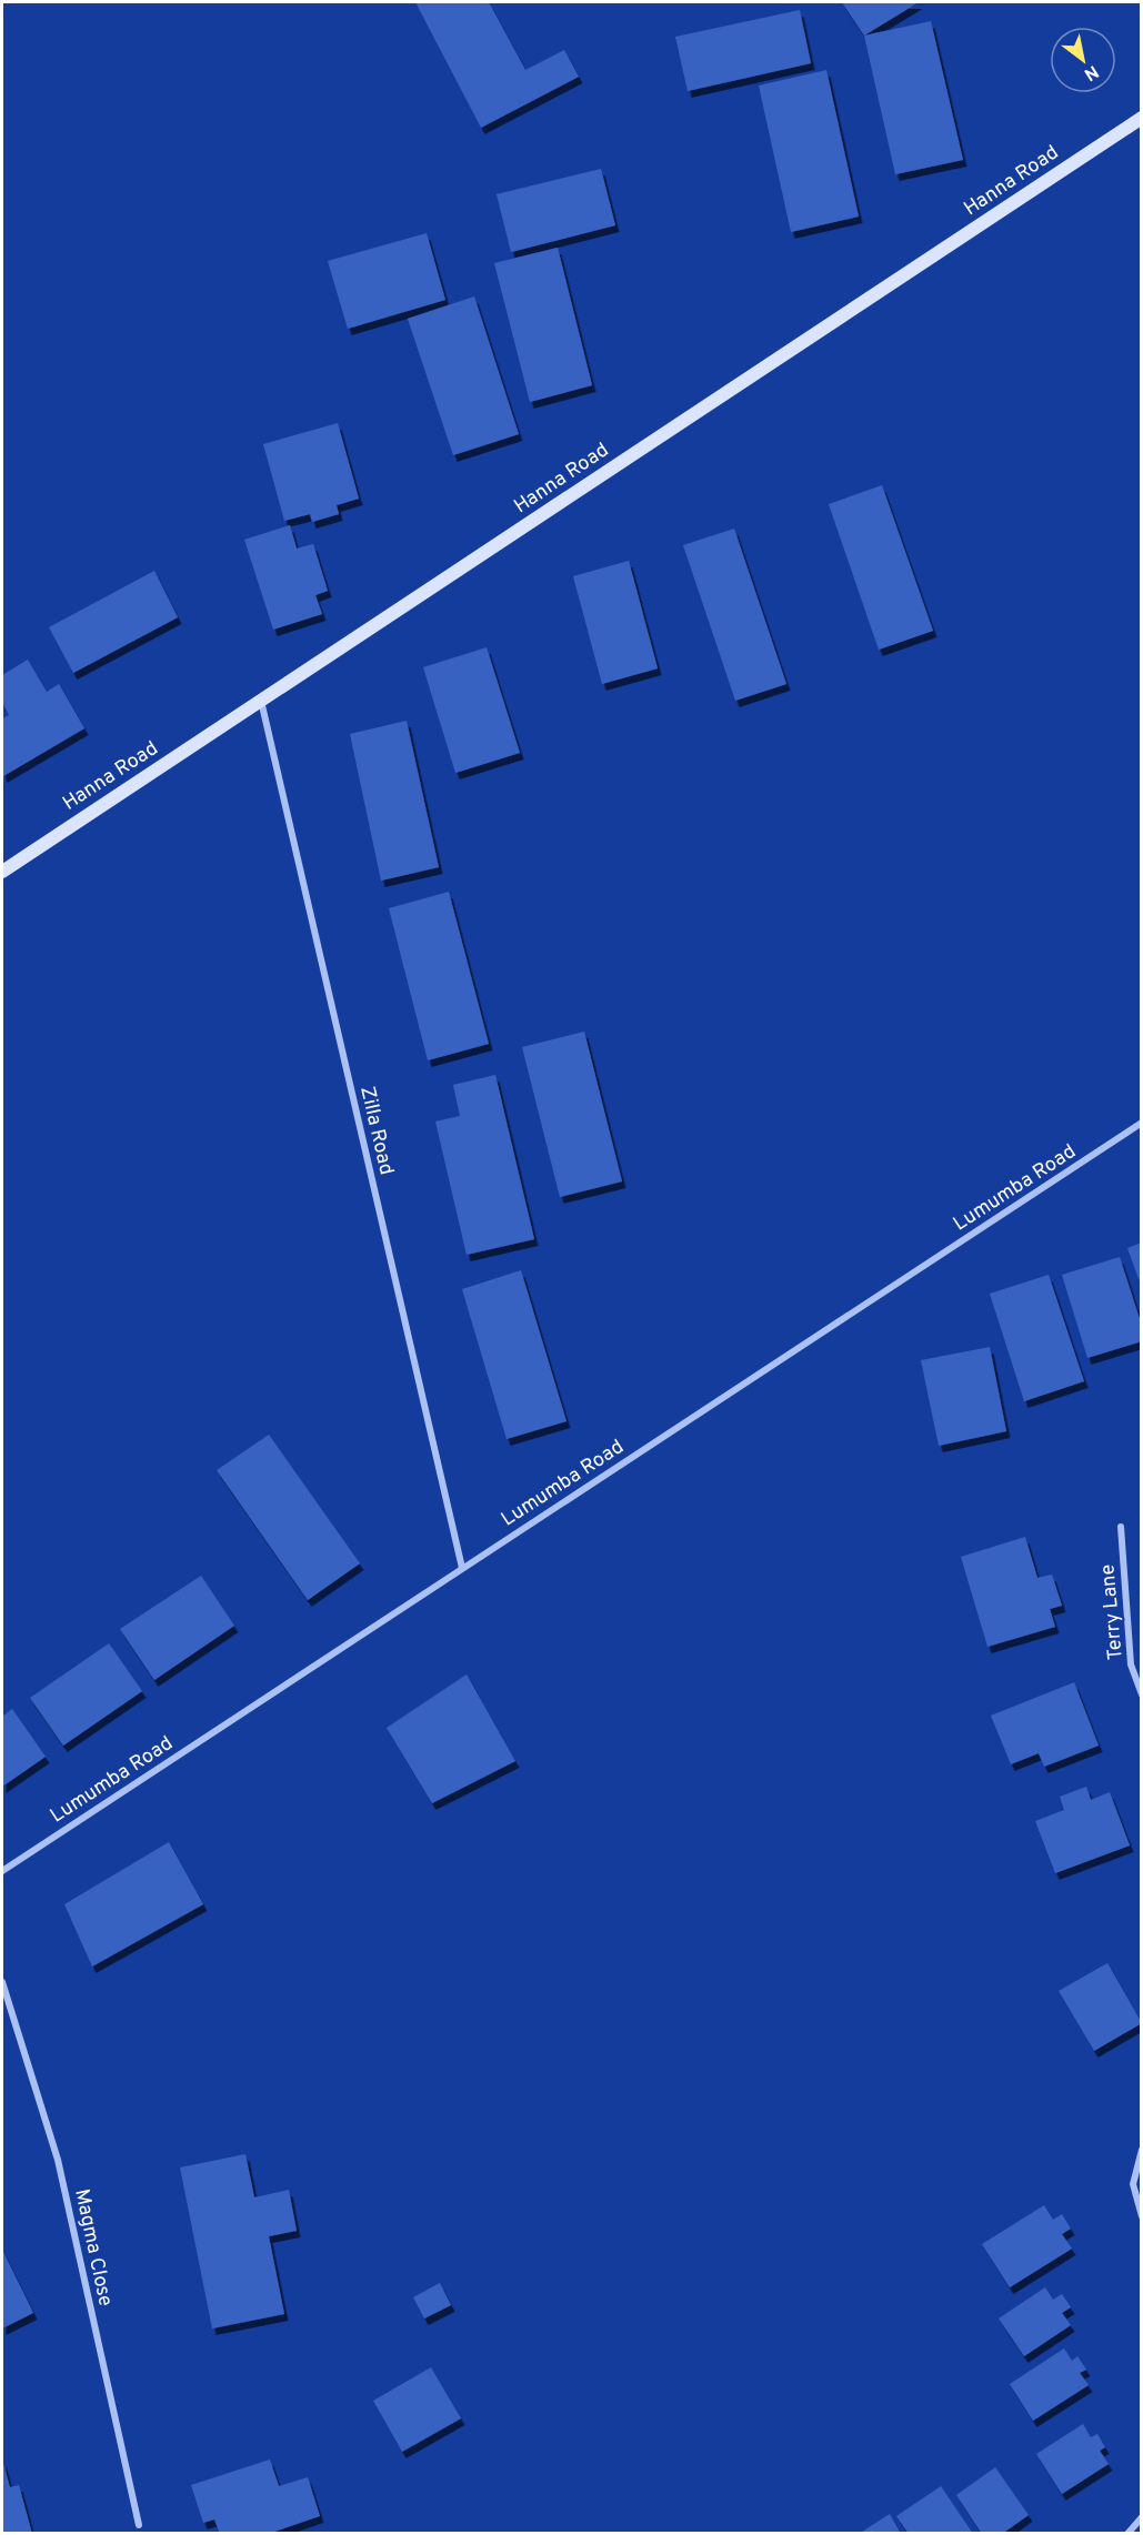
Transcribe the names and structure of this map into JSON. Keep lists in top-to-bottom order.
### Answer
{
  "streets": {
    "street": [
      "Hanna Road",
      "Zilla Road",
      "Lumumba Road",
      "Terry Lane",
      "Magma Close"
    ]
  },
  "crossings": [
    ["Hanna Road", "Zilla Road"],
    ["Zilla Road", "Lumumba Road"]
  ],
  "north": "bottom right"
}
